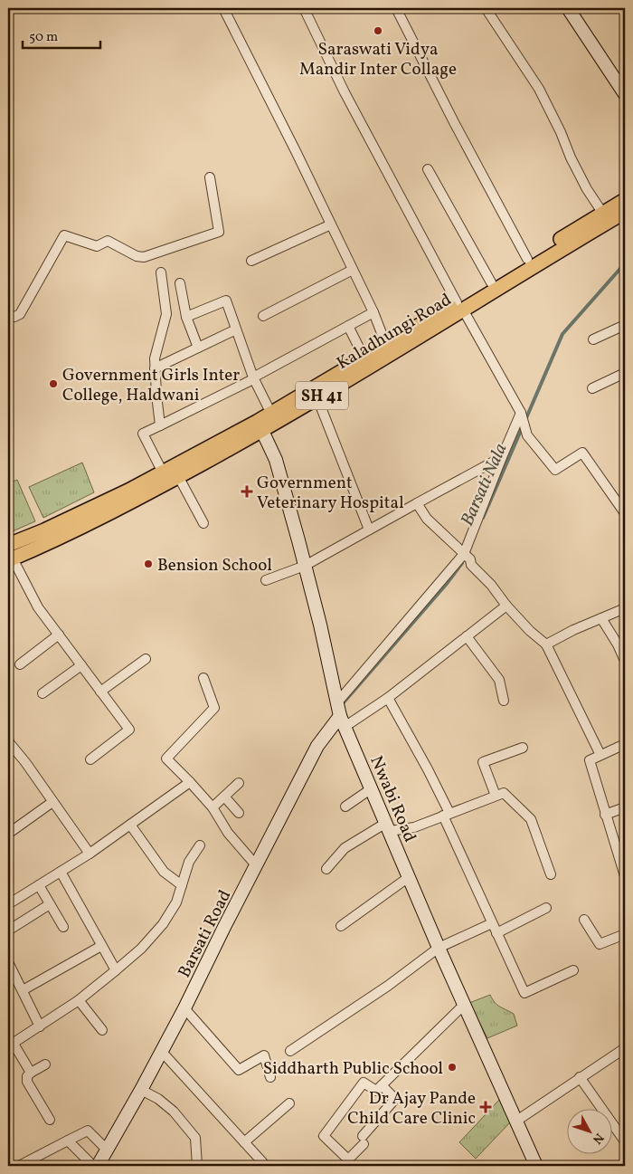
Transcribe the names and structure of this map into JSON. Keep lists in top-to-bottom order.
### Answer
{
  "streets": {
    "main road": ["Kaladhungi Road", "SH 41"],
    "street": ["Nwabi Road", "Barsati Road"]
  },
  "crossings": [
    ["Kaladhungi Road", "Nwabi Road"],
    ["Nwabi Road", "Barsati Road"]
  ],
  "water": ["Barsati Nala"],
  "places": {
    "other": [
      "Saraswati Vidya Mandir Inter Collage",
      "Government Girls Inter College, Haldwani",
      "Bension School",
      "Siddharth Public School"
    ],
    "health": ["Government Veterinary Hospital", "Dr Ajay Pande Child Care Clinic"]
  },
  "scale_bar": "50 m",
  "north": "bottom right"
}
